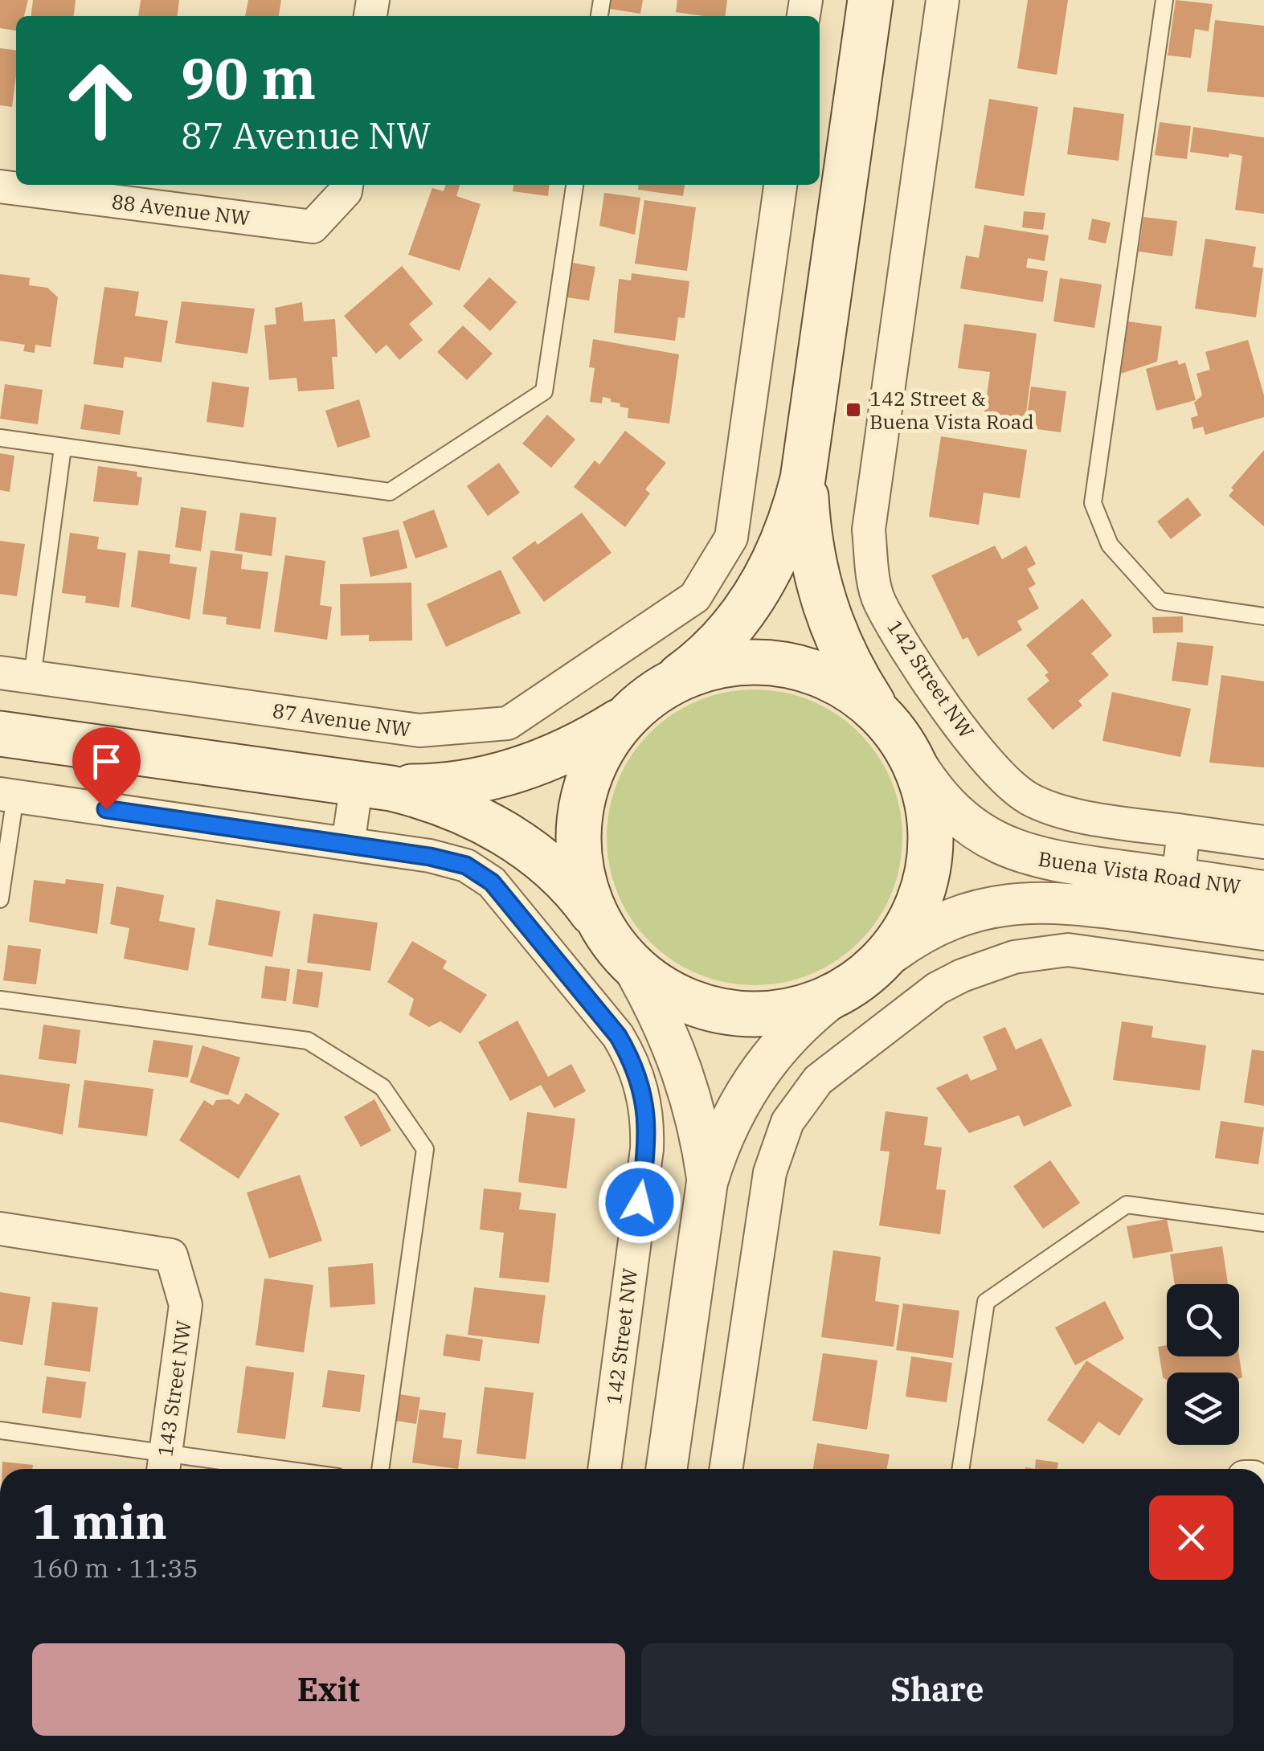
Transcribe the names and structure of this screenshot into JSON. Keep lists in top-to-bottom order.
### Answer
{
  "streets": {
    "street": [
      "88 Avenue NW",
      "142 Street NW",
      "87 Avenue NW",
      "Buena Vista Road NW",
      "143 Street NW"
    ]
  },
  "places": {
    "transit": ["142 Street & Buena Vista Road"]
  },
  "page": {
    "turn": ["90 m", "87 Avenue NW"],
    "heading": ["1 min", "160 m · 11:35"],
    "buttons": ["Exit", "Share"]
  }
}
